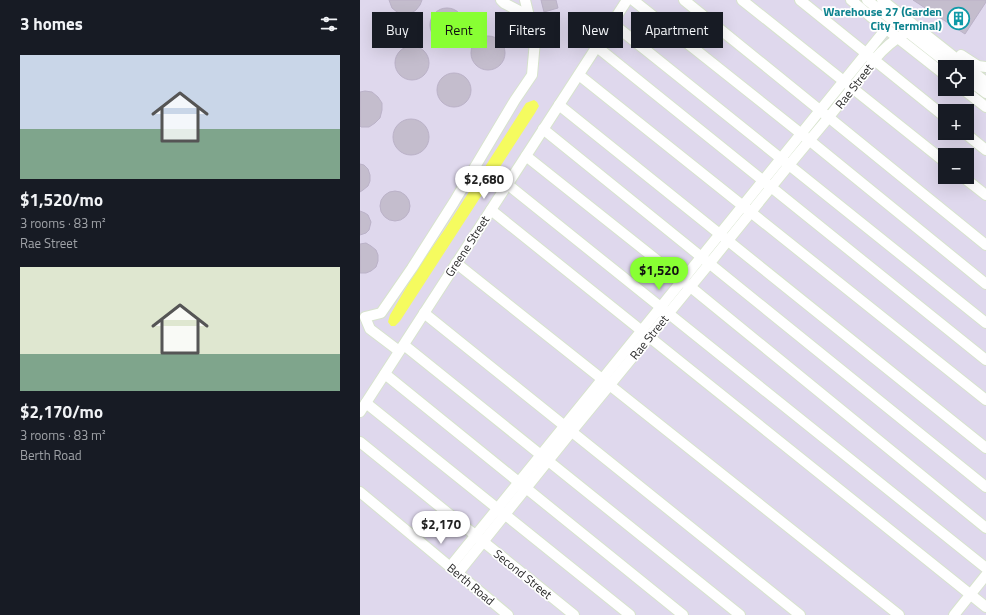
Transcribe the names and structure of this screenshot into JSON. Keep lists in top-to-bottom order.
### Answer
{
  "streets": {
    "street": [
      "Rae Street",
      "Greene Street",
      "Second Street",
      "Berth Road"
    ]
  },
  "crossings": [
    ["Rae Street", "Second Street"],
    ["Rae Street", "Berth Road"]
  ],
  "places": {
    "building": ["Warehouse 27 (Garden City Terminal)"]
  },
  "page": {
    "heading": "3 homes",
    "chip": [
      "Buy",
      "Rent",
      "Filters",
      "New",
      "Apartment"
    ],
    "list": [
      {
        "name": "$1,520/mo",
        "note": "3 rooms · 83 m² · Rae Street"
      },
      {
        "name": "$2,170/mo",
        "note": "3 rooms · 83 m² · Berth Road"
      }
    ],
    "map_buttons": ["+", "−"],
    "price": ["$2,680", "$1,520", "$2,170"]
  }
}
